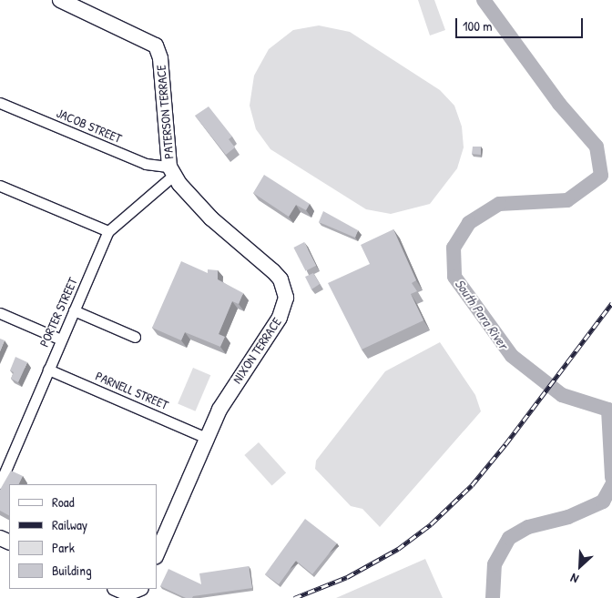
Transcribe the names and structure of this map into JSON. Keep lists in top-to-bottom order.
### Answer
{
  "streets": {
    "street": [
      "PATERSON TERRACE",
      "JACOB STREET",
      "PORTER STREET",
      "NIXON TERRACE",
      "PARNELL STREET"
    ]
  },
  "crossings": [
    ["PATERSON TERRACE", "JACOB STREET"],
    ["PATERSON TERRACE", "PORTER STREET"],
    ["PATERSON TERRACE", "NIXON TERRACE"],
    ["JACOB STREET", "PORTER STREET"],
    ["JACOB STREET", "NIXON TERRACE"],
    ["PORTER STREET", "NIXON TERRACE"],
    ["PORTER STREET", "PARNELL STREET"],
    ["NIXON TERRACE", "PARNELL STREET"]
  ],
  "water": ["South Para River"],
  "legend": [
    "Road",
    "Railway",
    "Park",
    "Building"
  ],
  "scale_bar": "100 m",
  "north": "bottom left"
}
